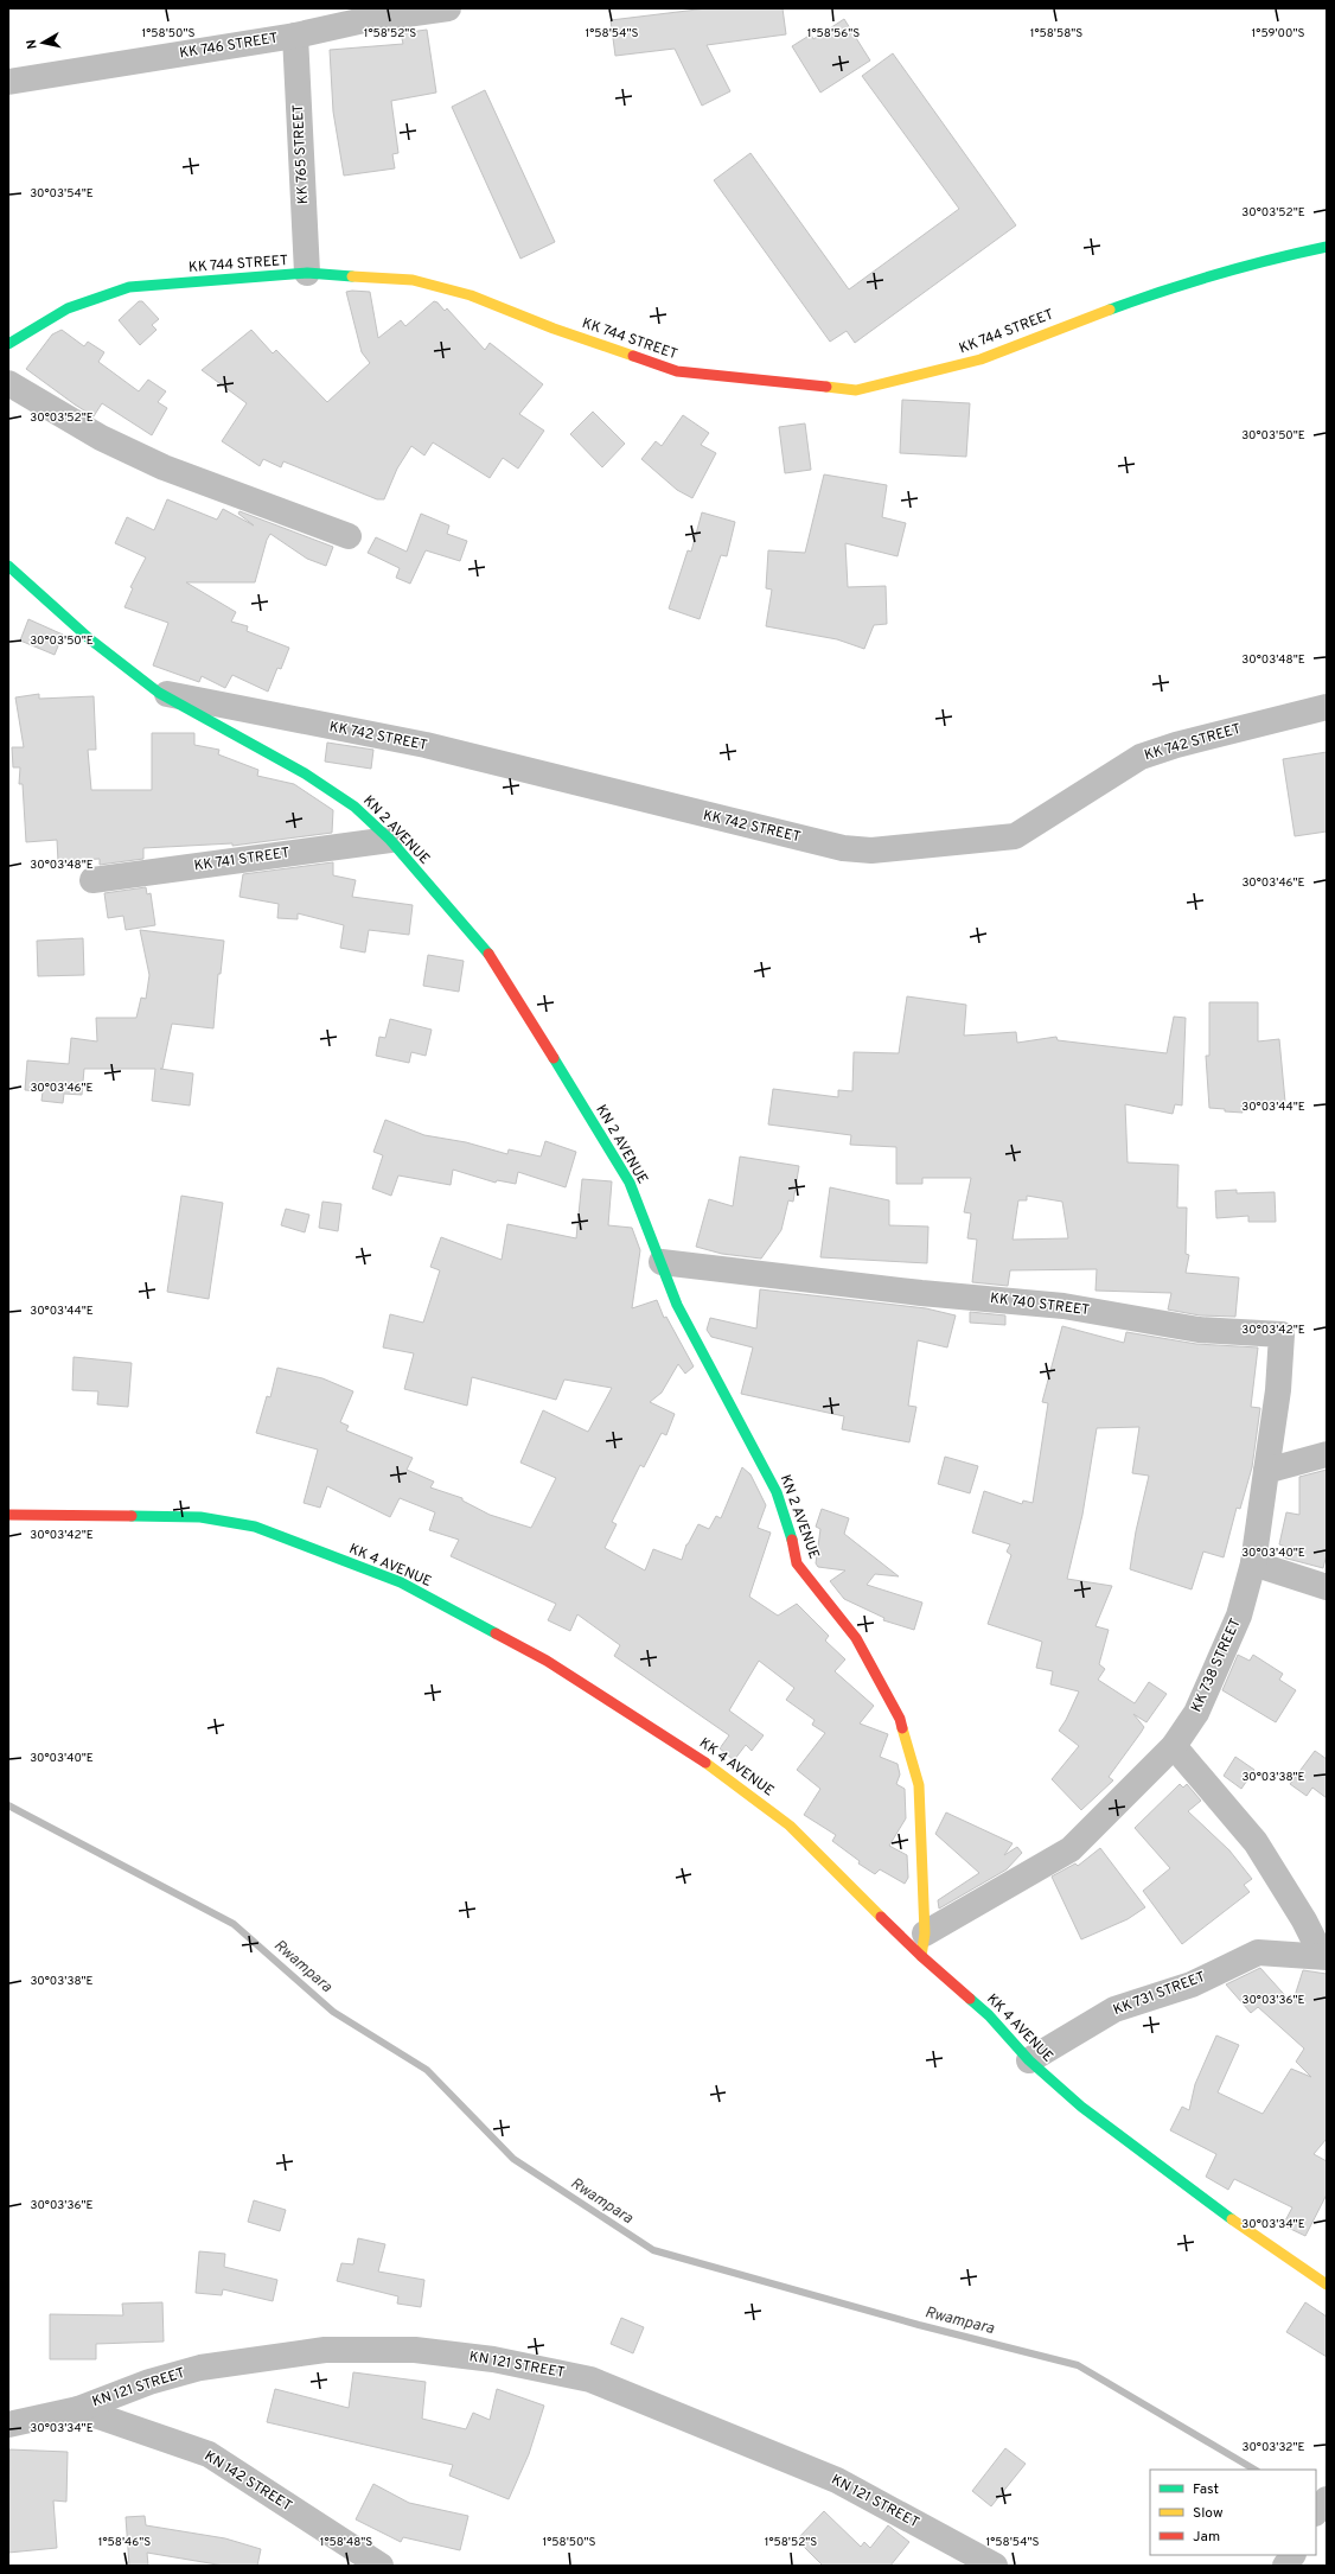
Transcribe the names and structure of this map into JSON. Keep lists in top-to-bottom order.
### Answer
{
  "streets": {
    "street": [
      "KK 746 STREET",
      "KK 765 STREET",
      "KK 744 STREET",
      "KK 742 STREET",
      "KN 2 AVENUE",
      "KK 741 STREET",
      "KK 740 STREET",
      "KK 4 AVENUE",
      "KK 738 STREET",
      "KK 731 STREET",
      "KN 121 STREET",
      "KN 142 STREET"
    ]
  },
  "crossings": [
    ["KK 746 STREET", "KK 765 STREET"],
    ["KK 765 STREET", "KK 744 STREET"],
    ["KK 742 STREET", "KN 2 AVENUE"],
    ["KN 2 AVENUE", "KK 741 STREET"],
    ["KN 2 AVENUE", "KK 740 STREET"],
    ["KN 2 AVENUE", "KK 4 AVENUE"],
    ["KN 2 AVENUE", "KK 738 STREET"],
    ["KK 740 STREET", "KK 738 STREET"],
    ["KK 4 AVENUE", "KK 738 STREET"],
    ["KK 4 AVENUE", "KK 731 STREET"],
    ["KN 121 STREET", "KN 142 STREET"]
  ],
  "water": ["Rwampara"],
  "legend": ["Fast", "Slow", "Jam"],
  "north": "left",
  "coordinates": [
    "1°58'52\"S",
    "1°58'54\"S",
    "1°59'00\"S",
    "1°58'50\"S",
    "1°58'56\"S",
    "1°58'58\"S",
    "30°03'54\"E",
    "30°03'52\"E",
    "30°03'50\"E",
    "30°03'48\"E",
    "30°03'46\"E",
    "30°03'44\"E",
    "30°03'42\"E",
    "30°03'40\"E",
    "30°03'38\"E",
    "30°03'36\"E",
    "30°03'34\"E",
    "30°03'32\"E",
    "1°58'46\"S",
    "1°58'48\"S"
  ]
}
